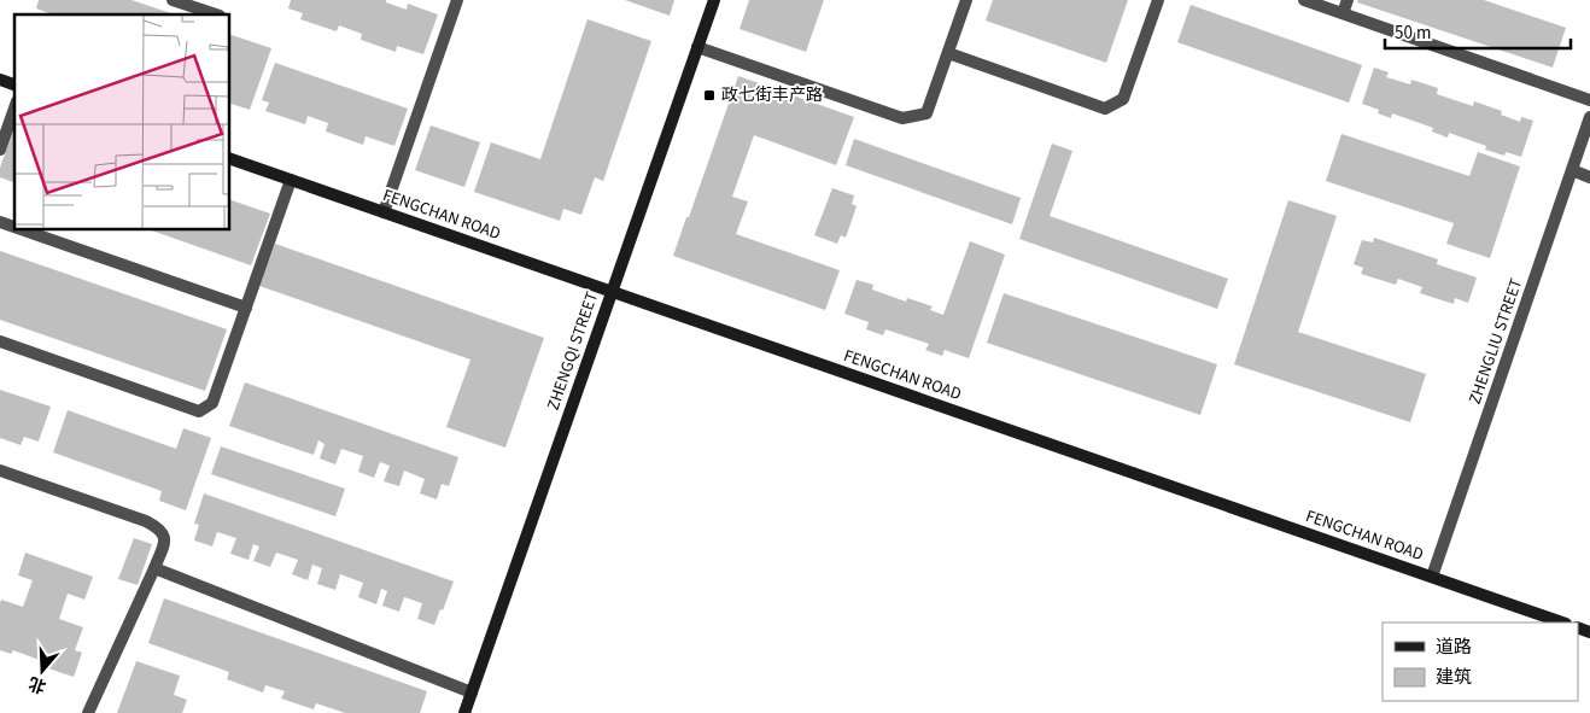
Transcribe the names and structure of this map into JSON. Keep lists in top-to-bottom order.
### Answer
{
  "streets": {
    "street": ["FENGCHAN ROAD", "ZHENGLIU STREET", "ZHENGQI STREET"]
  },
  "crossings": [
    ["FENGCHAN ROAD", "ZHENGLIU STREET"],
    ["FENGCHAN ROAD", "ZHENGQI STREET"]
  ],
  "places": {
    "transit": ["政七街丰产路"]
  },
  "legend": ["道路", "建筑"],
  "scale_bar": "50 m",
  "north": "bottom"
}
